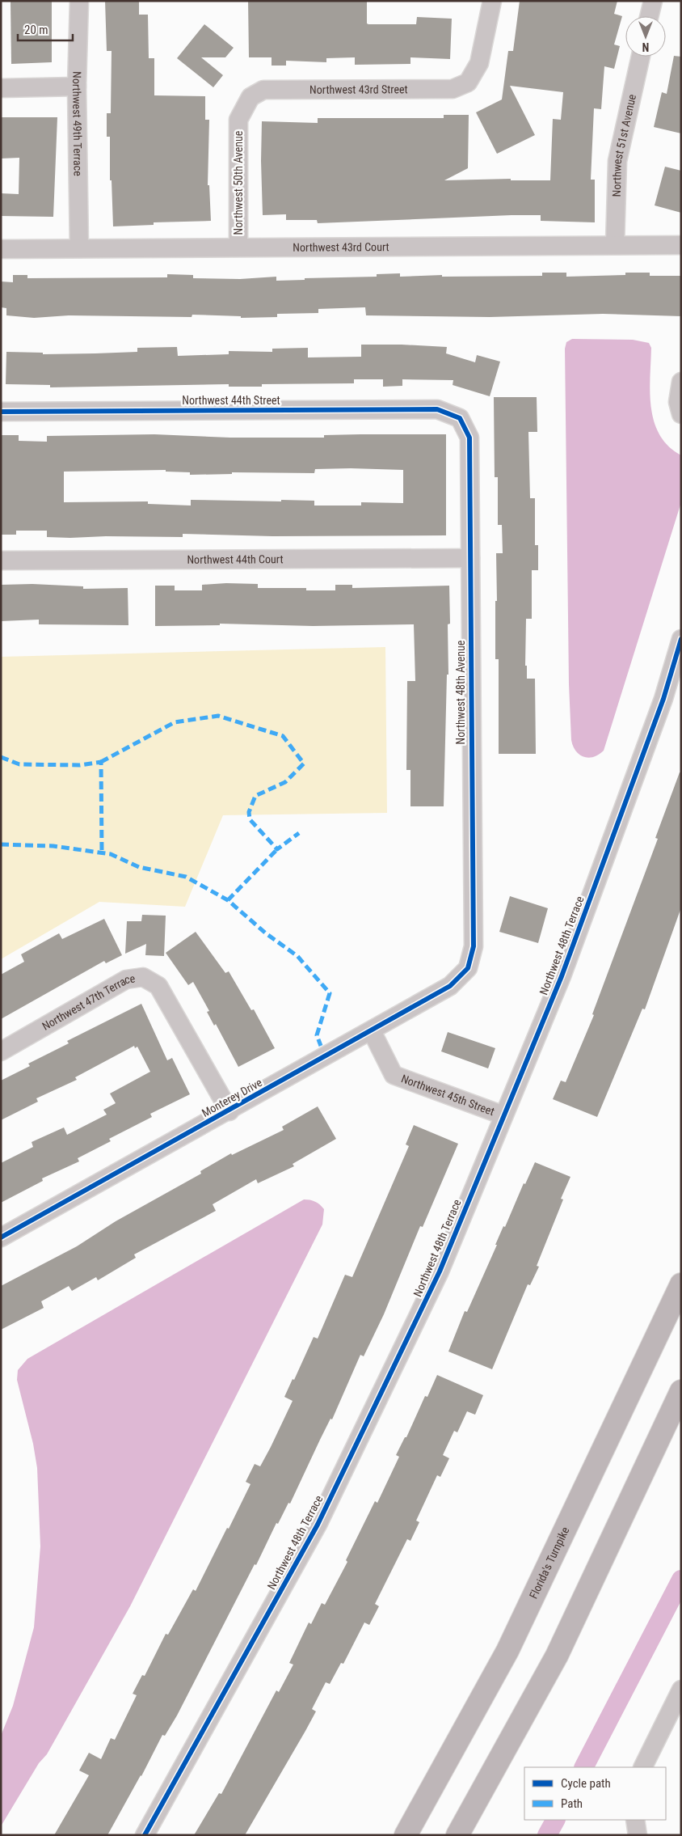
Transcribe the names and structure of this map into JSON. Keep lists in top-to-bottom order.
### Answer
{
  "streets": {
    "highway": ["Florida's Turnpike"],
    "street": [
      "Northwest 43rd Street",
      "Northwest 49th Terrace",
      "Northwest 51st Avenue",
      "Northwest 50th Avenue",
      "Northwest 43rd Court",
      "Northwest 44th Street",
      "Northwest 44th Court",
      "Northwest 48th Avenue",
      "Northwest 48th Terrace",
      "Northwest 47th Terrace",
      "Northwest 45th Street",
      "Monterey Drive"
    ]
  },
  "crossings": [
    ["Northwest 43rd Street", "Northwest 50th Avenue"],
    ["Northwest 49th Terrace", "Northwest 43rd Court"],
    ["Northwest 51st Avenue", "Northwest 43rd Court"],
    ["Northwest 50th Avenue", "Northwest 43rd Court"],
    ["Northwest 44th Street", "Northwest 48th Avenue"],
    ["Northwest 44th Court", "Northwest 48th Avenue"],
    ["Northwest 48th Avenue", "Monterey Drive"],
    ["Northwest 48th Terrace", "Northwest 45th Street"],
    ["Northwest 47th Terrace", "Monterey Drive"],
    ["Northwest 45th Street", "Monterey Drive"]
  ],
  "legend": ["Cycle path", "Path"],
  "scale_bar": "20 m",
  "north": "bottom"
}
